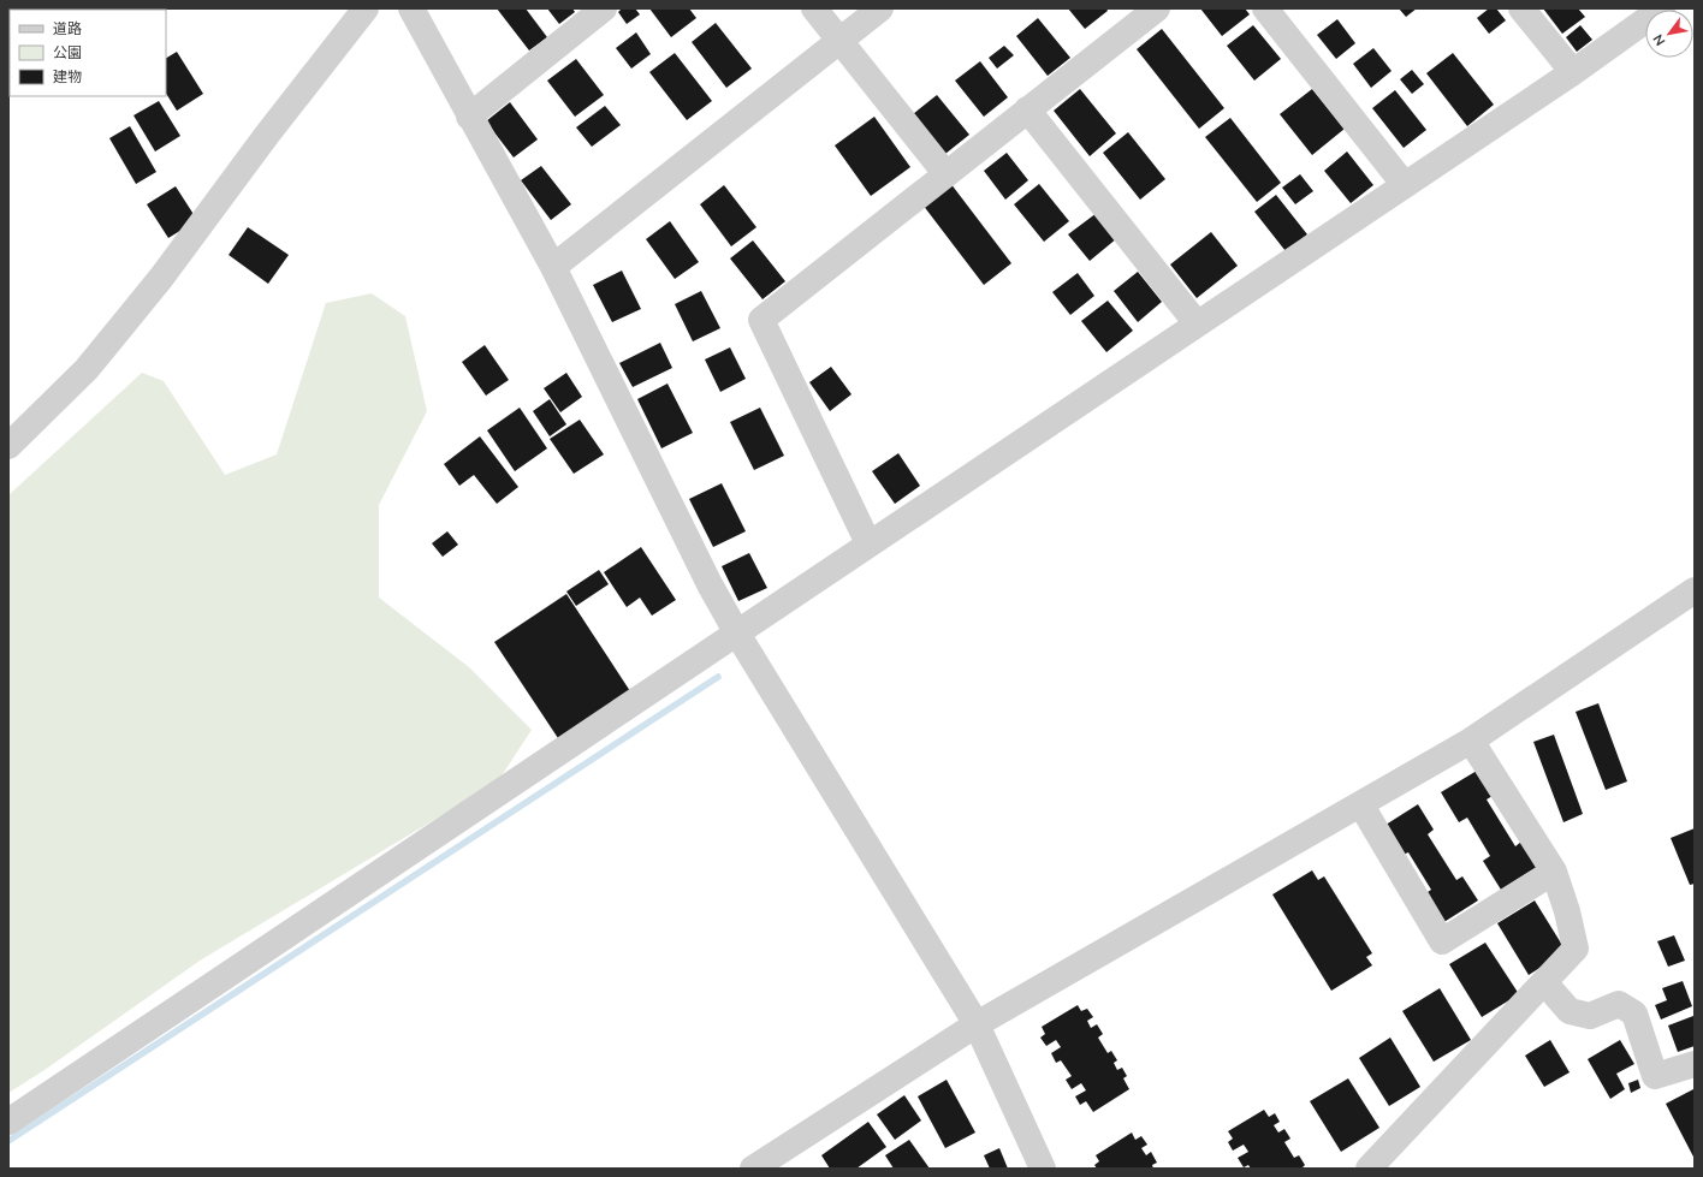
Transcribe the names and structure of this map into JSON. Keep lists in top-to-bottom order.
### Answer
{
  "legend": ["道路", "公園", "建物"],
  "north": "bottom left"
}
